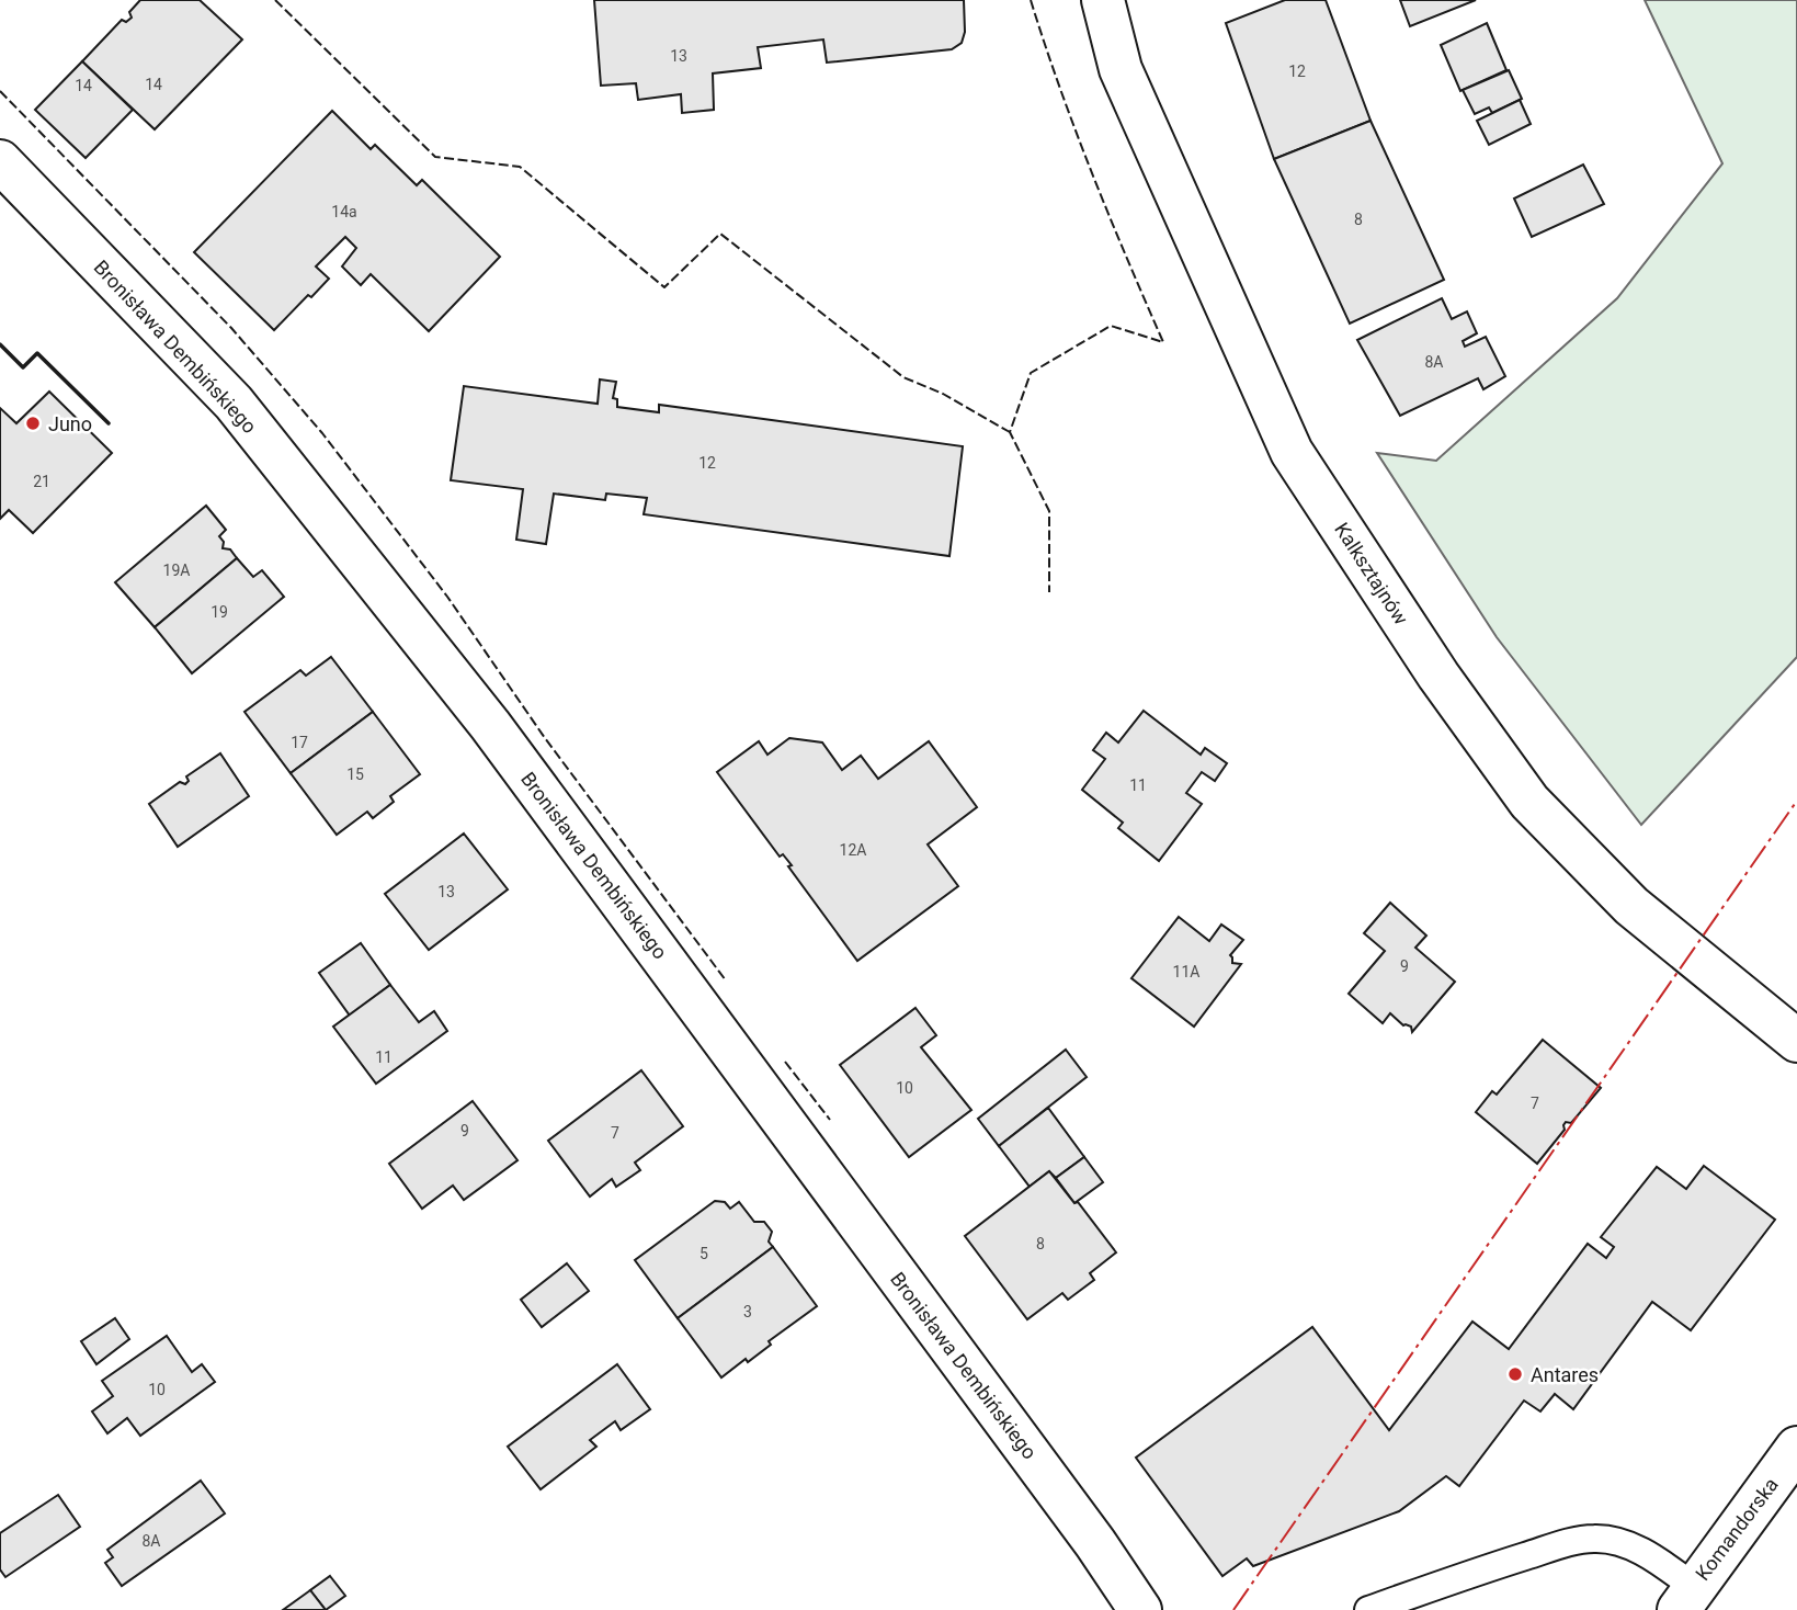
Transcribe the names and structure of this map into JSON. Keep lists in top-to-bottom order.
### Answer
{
  "streets": {
    "street": ["Bronisława Dembińskiego", "Kalksztajnów", "Komandorska"]
  },
  "places": ["Juno", "Antares"],
  "house_numbers": [
    "13",
    "12",
    "14",
    "14",
    "14a",
    "8",
    "8A",
    "12",
    "21",
    "19A",
    "19",
    "17",
    "15",
    "11",
    "12A",
    "13",
    "9",
    "11A",
    "11",
    "10",
    "7",
    "9",
    "7",
    "8",
    "5",
    "3",
    "10",
    "8A"
  ]
}
